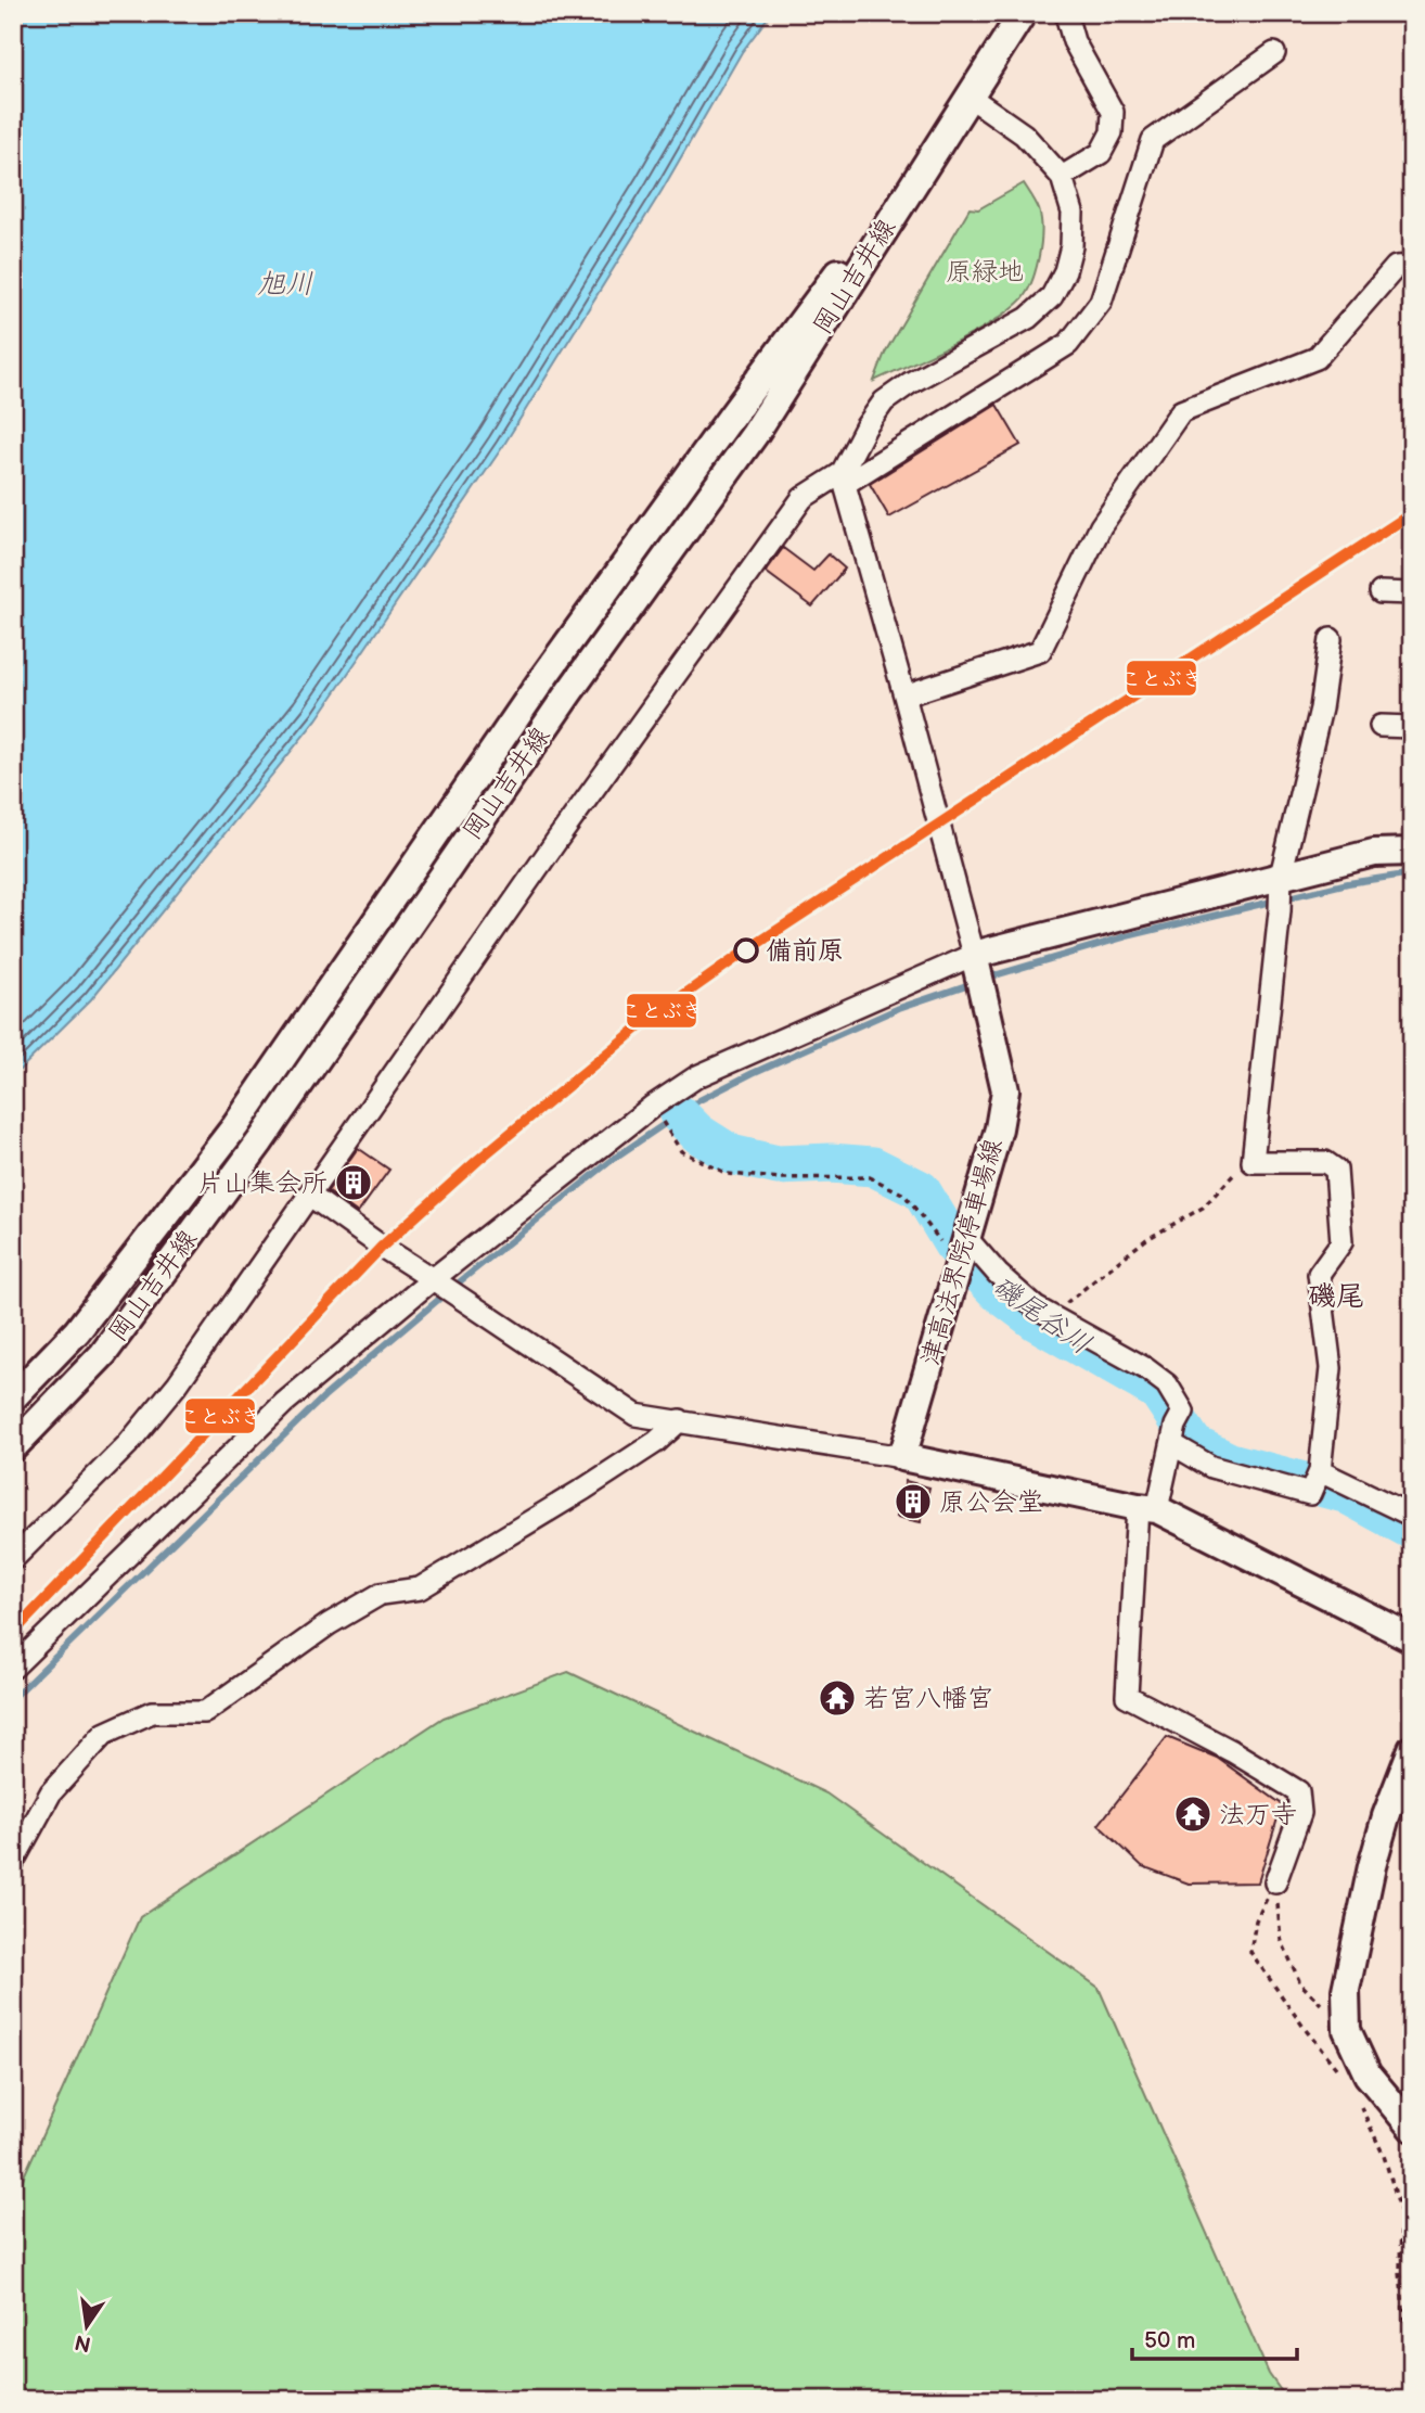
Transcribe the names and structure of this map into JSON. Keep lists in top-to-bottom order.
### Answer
{
  "streets": {
    "main road": ["岡山吉井線", "津高法界院停車場線"]
  },
  "districts": ["磯尾"],
  "water": ["旭川", "磯尾谷川"],
  "parks": ["原緑地"],
  "places": {
    "other": ["備前原"],
    "building": ["片山集会所", "原公会堂"],
    "temple": ["若宮八幡宮", "法万寺"]
  },
  "lines": ["transit line ことぶき"],
  "scale_bar": "50 m",
  "north": "bottom"
}
